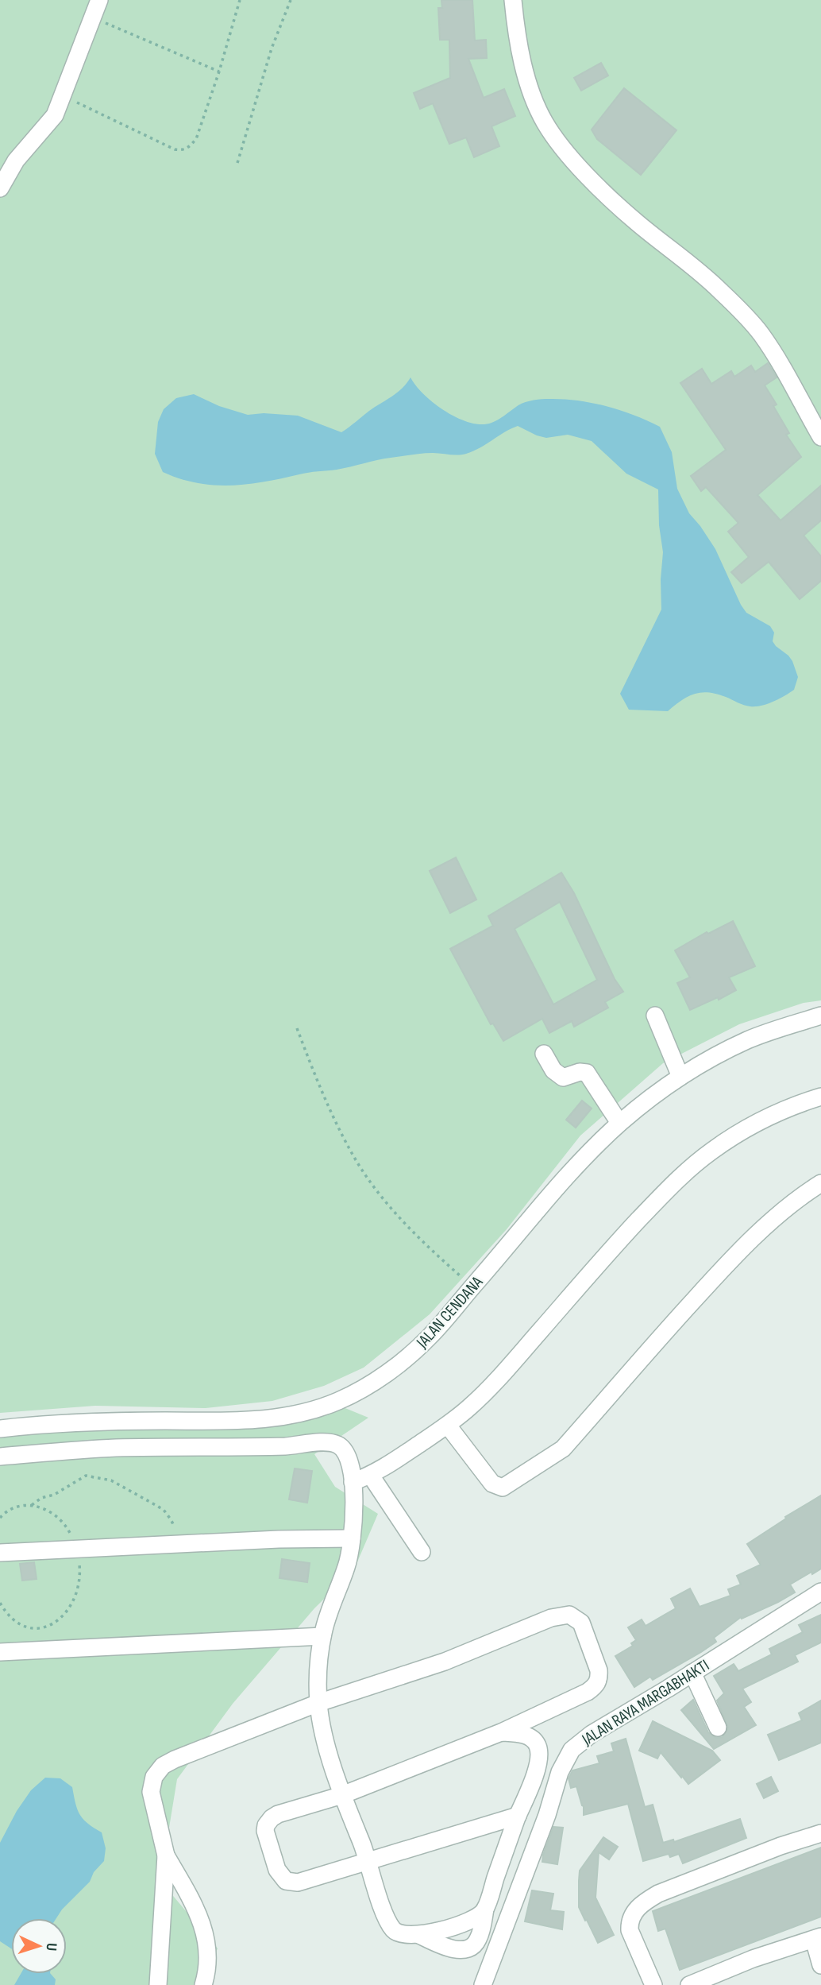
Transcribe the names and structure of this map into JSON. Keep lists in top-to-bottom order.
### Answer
{
  "streets": {
    "street": ["JALAN CENDANA", "JALAN RAYA MARGABHAKTI"]
  },
  "north": "right"
}
